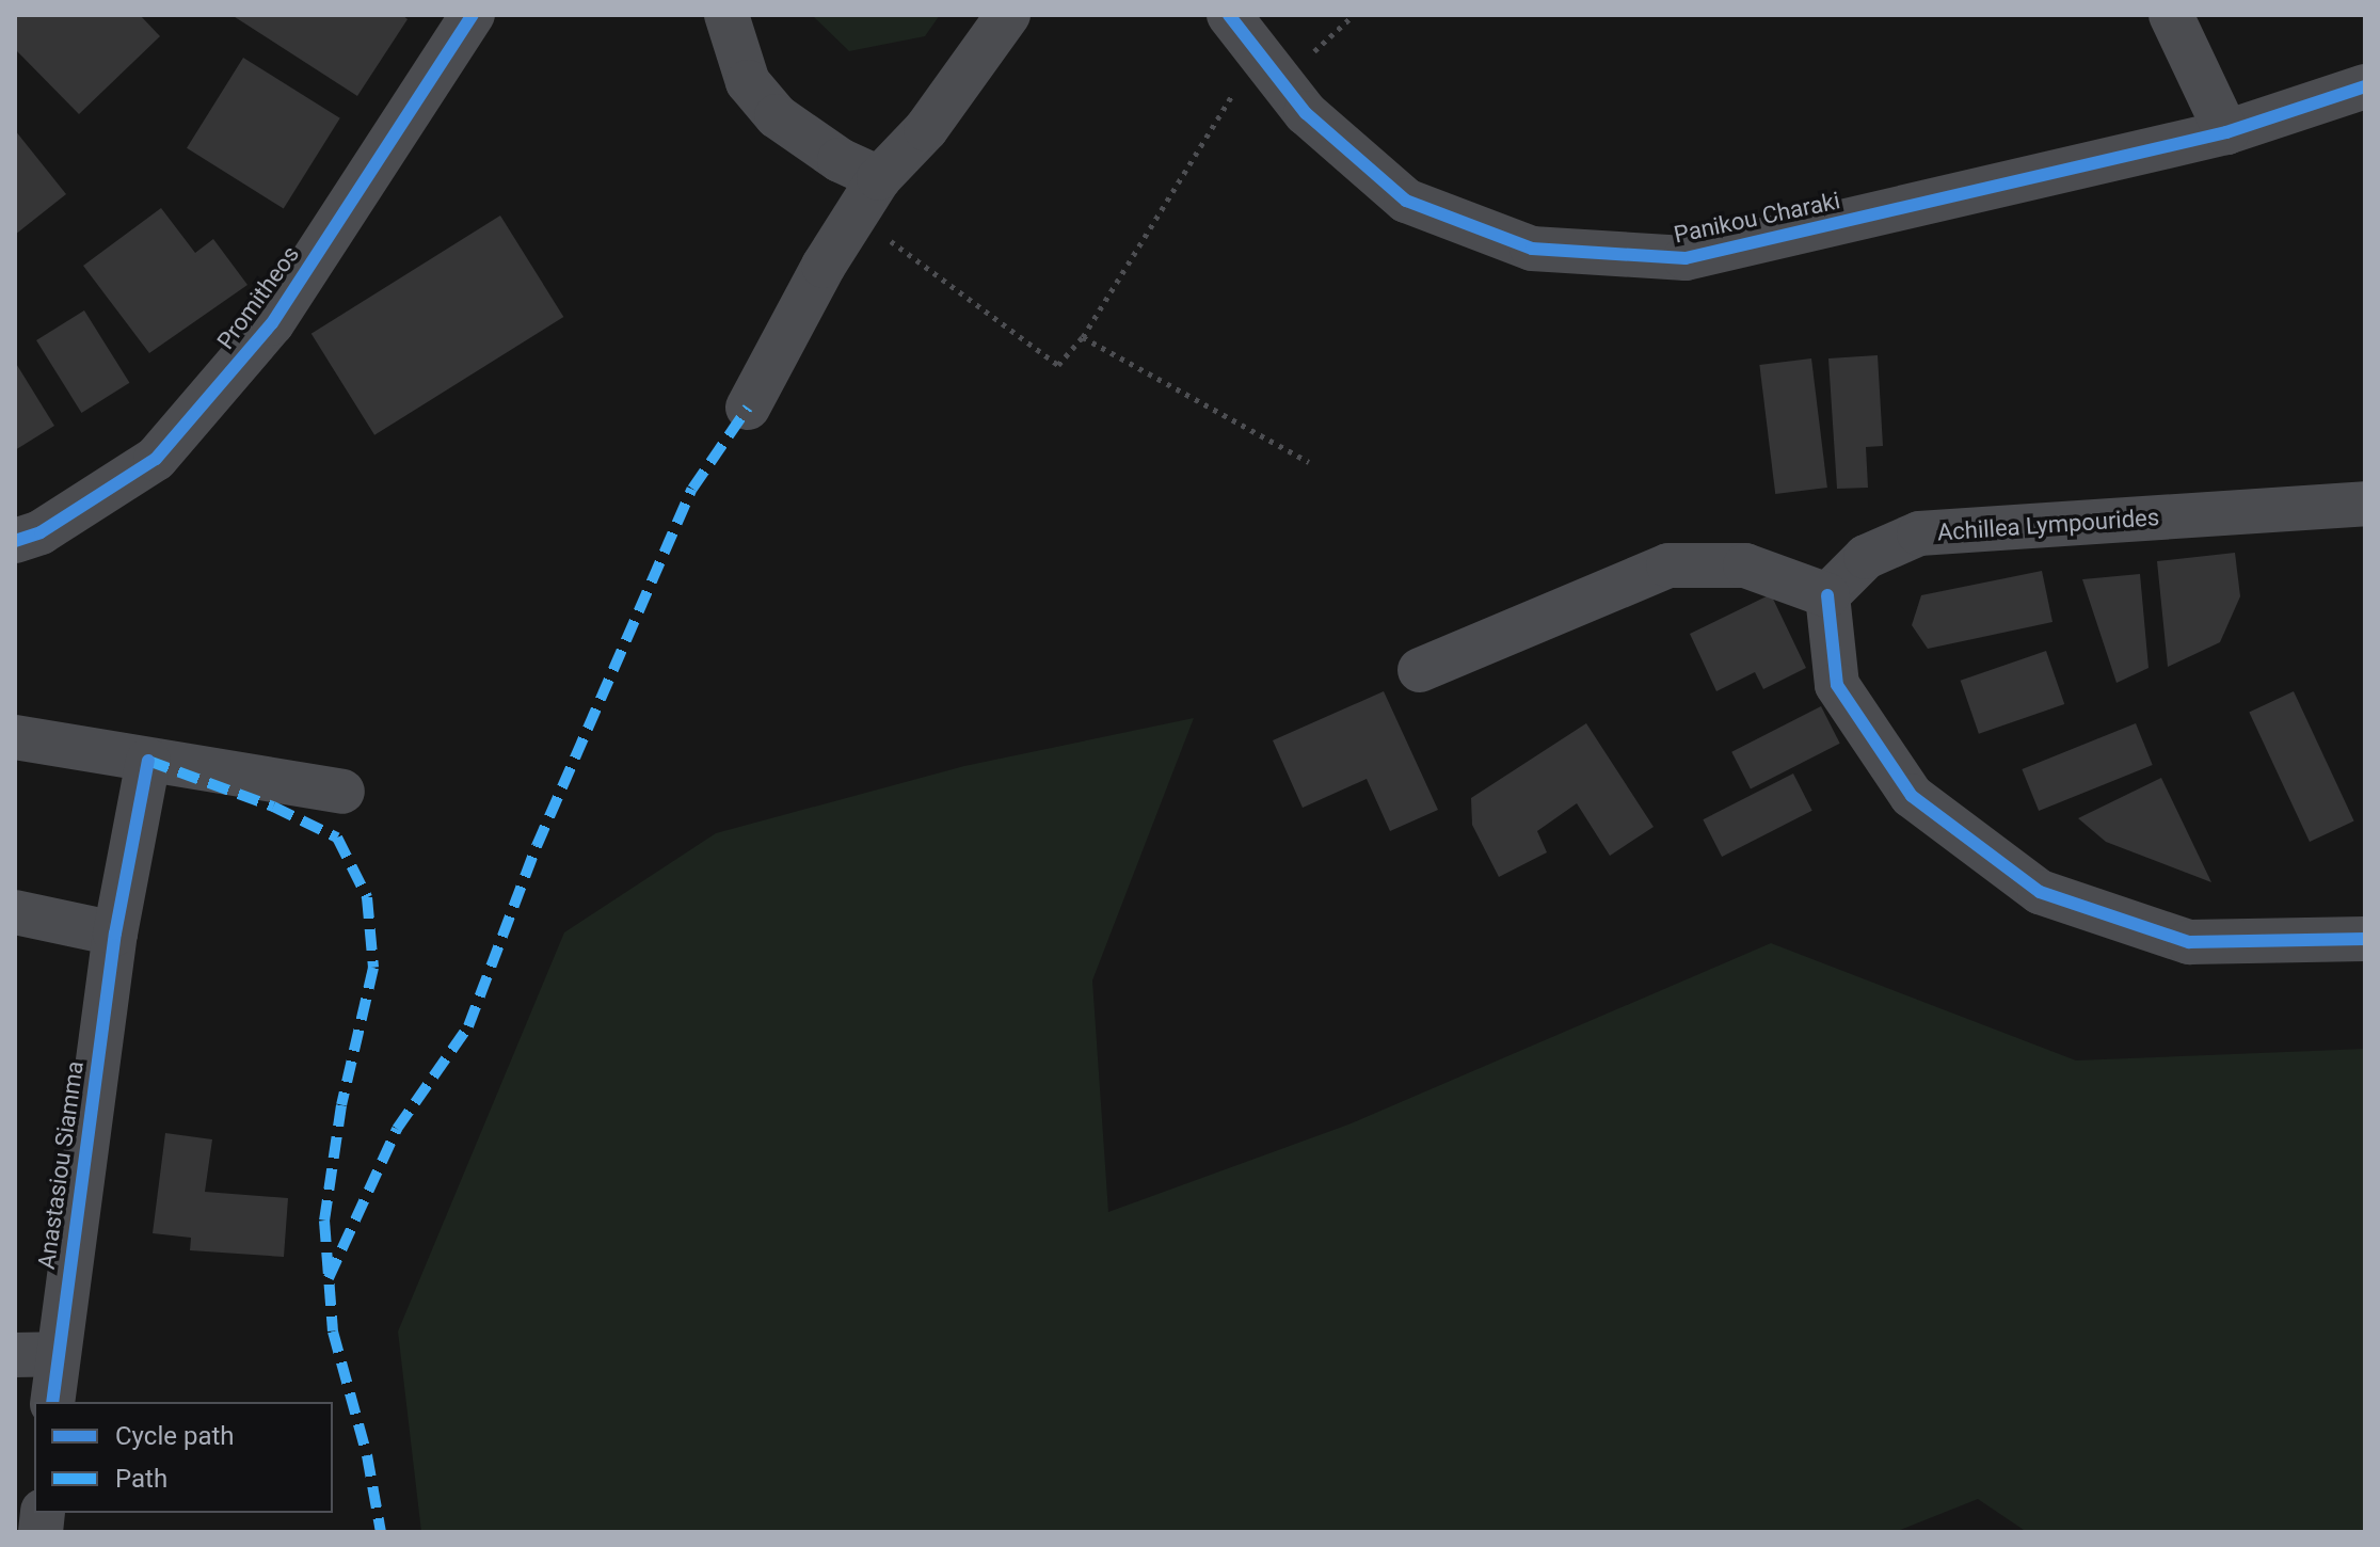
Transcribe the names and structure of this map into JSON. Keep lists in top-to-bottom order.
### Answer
{
  "streets": {
    "street": [
      "Panikou Charaki",
      "Promitheos",
      "Achillea Lympourides",
      "Anastasiou Siamma"
    ]
  },
  "legend": ["Cycle path", "Path"]
}
